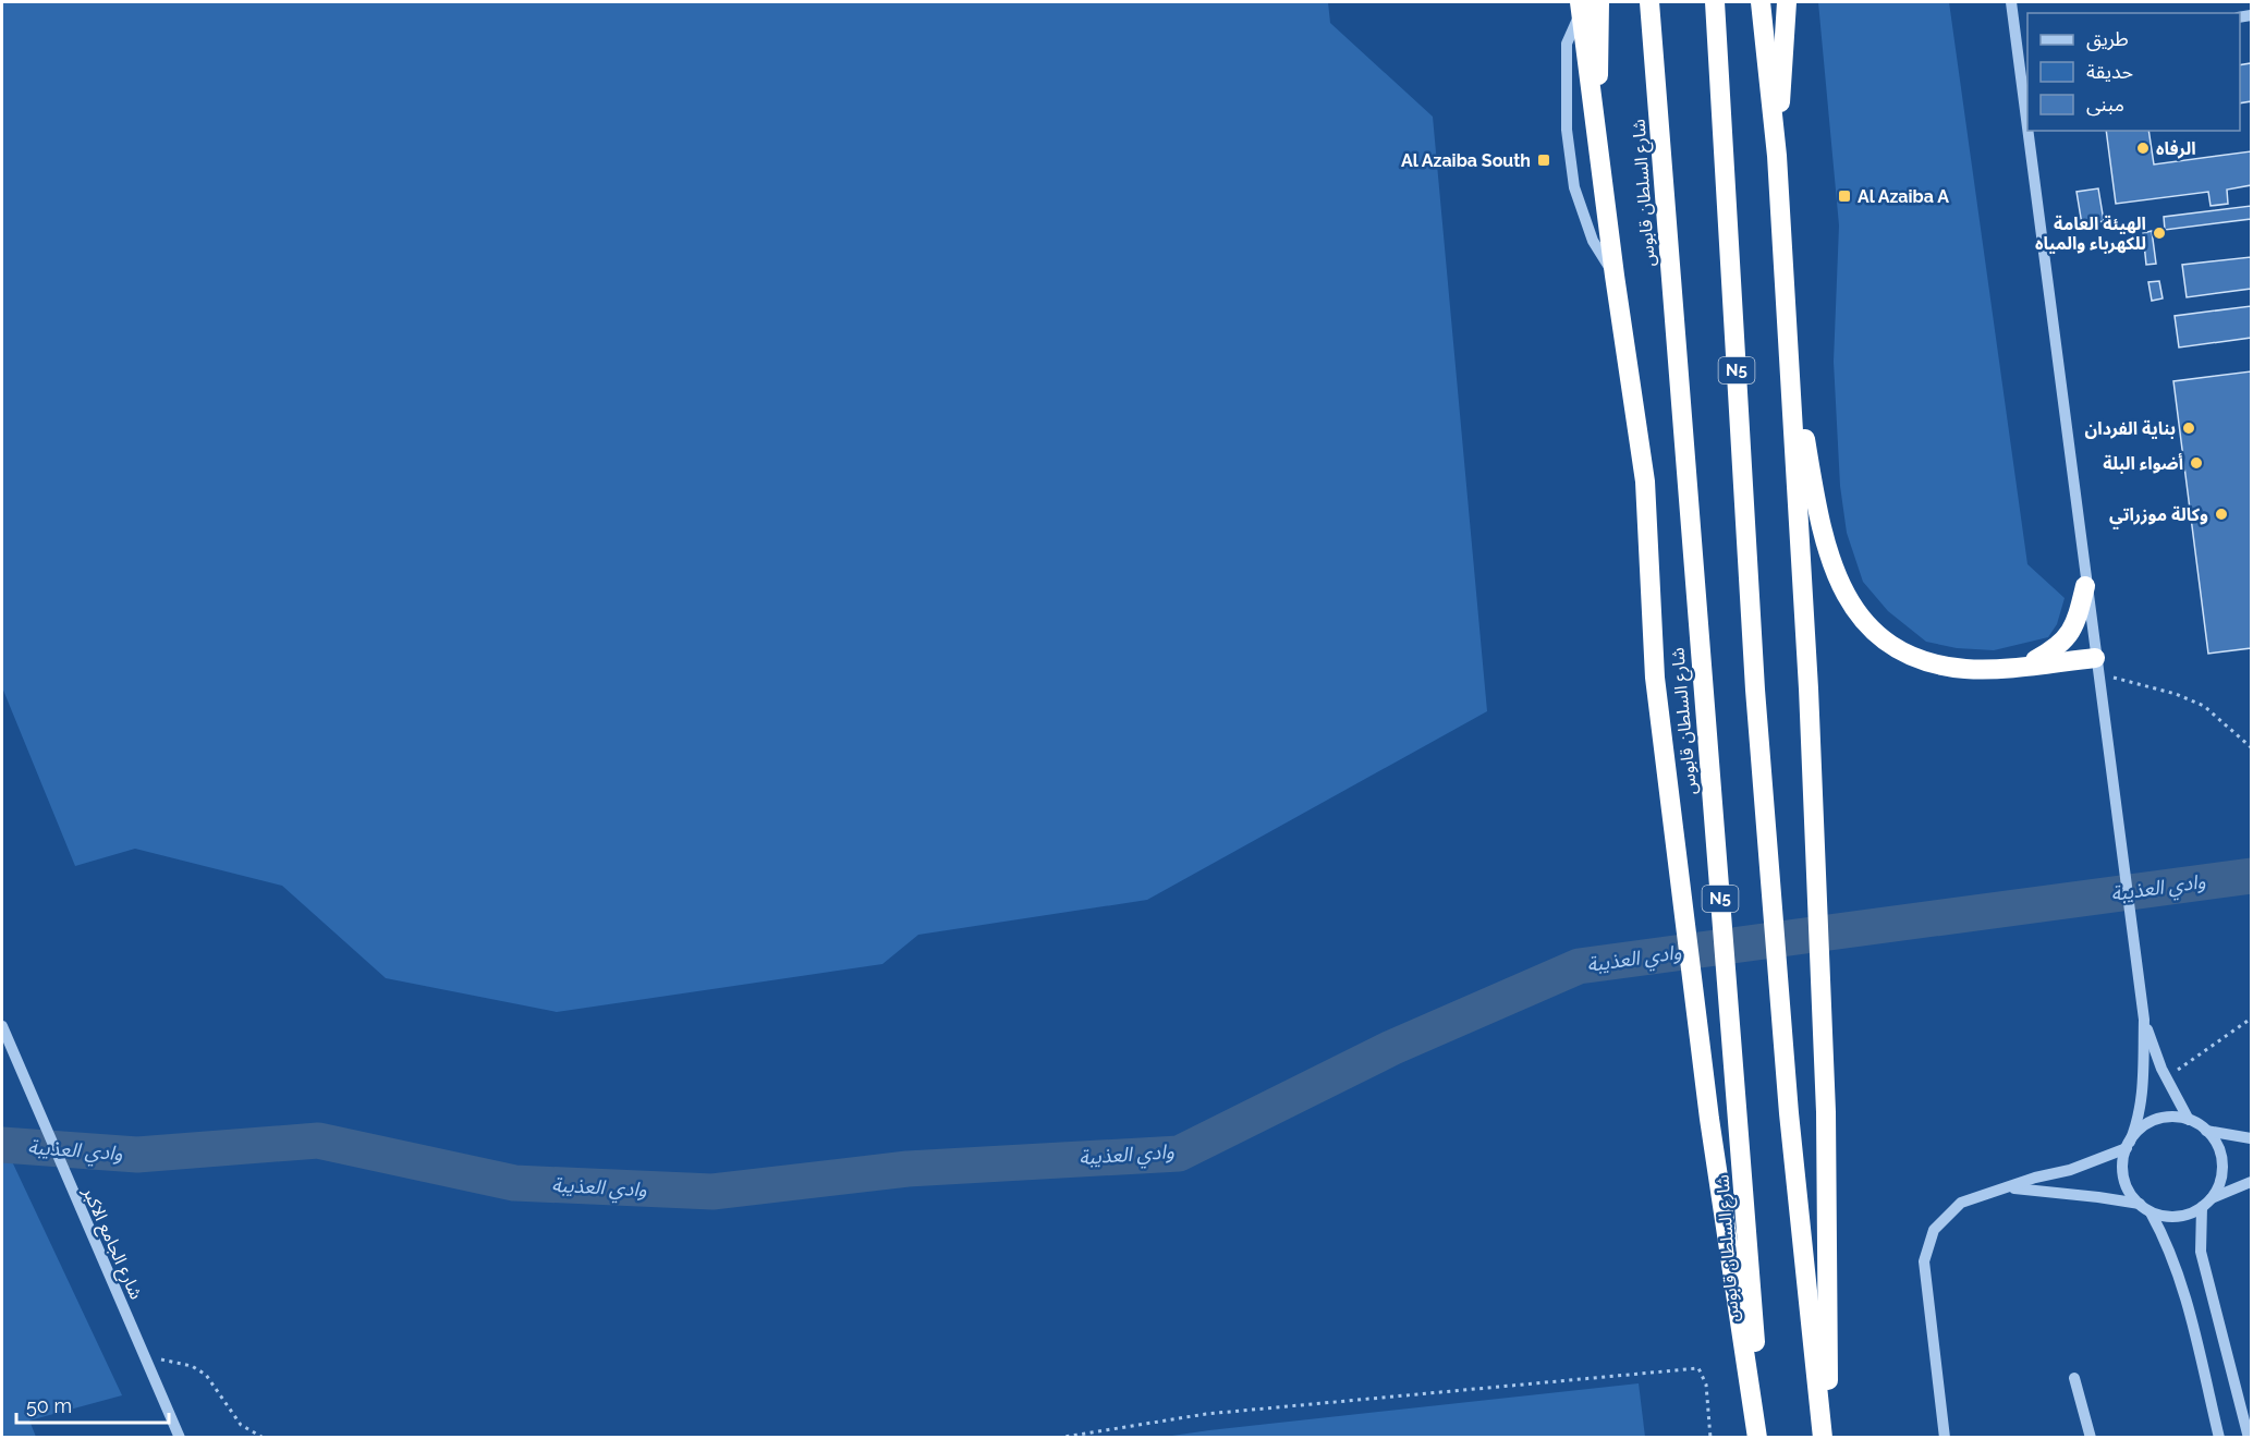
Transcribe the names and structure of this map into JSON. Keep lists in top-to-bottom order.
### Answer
{
  "streets": {
    "highway": ["شارع السلطان قابوس", "N5"],
    "street": ["شارع الجامع الاكبر"]
  },
  "water": ["وادي العذيبة"],
  "places": {
    "other": [
      "الرفاه",
      "الهيئة العامة للكهرباء والمياه",
      "بناية الفردان",
      "أضواء البلة",
      "وكالة موزراتي"
    ],
    "transit": ["Al Azaiba South", "Al Azaiba A"]
  },
  "legend": ["طريق", "حديقة", "مبنى"],
  "scale_bar": "50 m"
}
